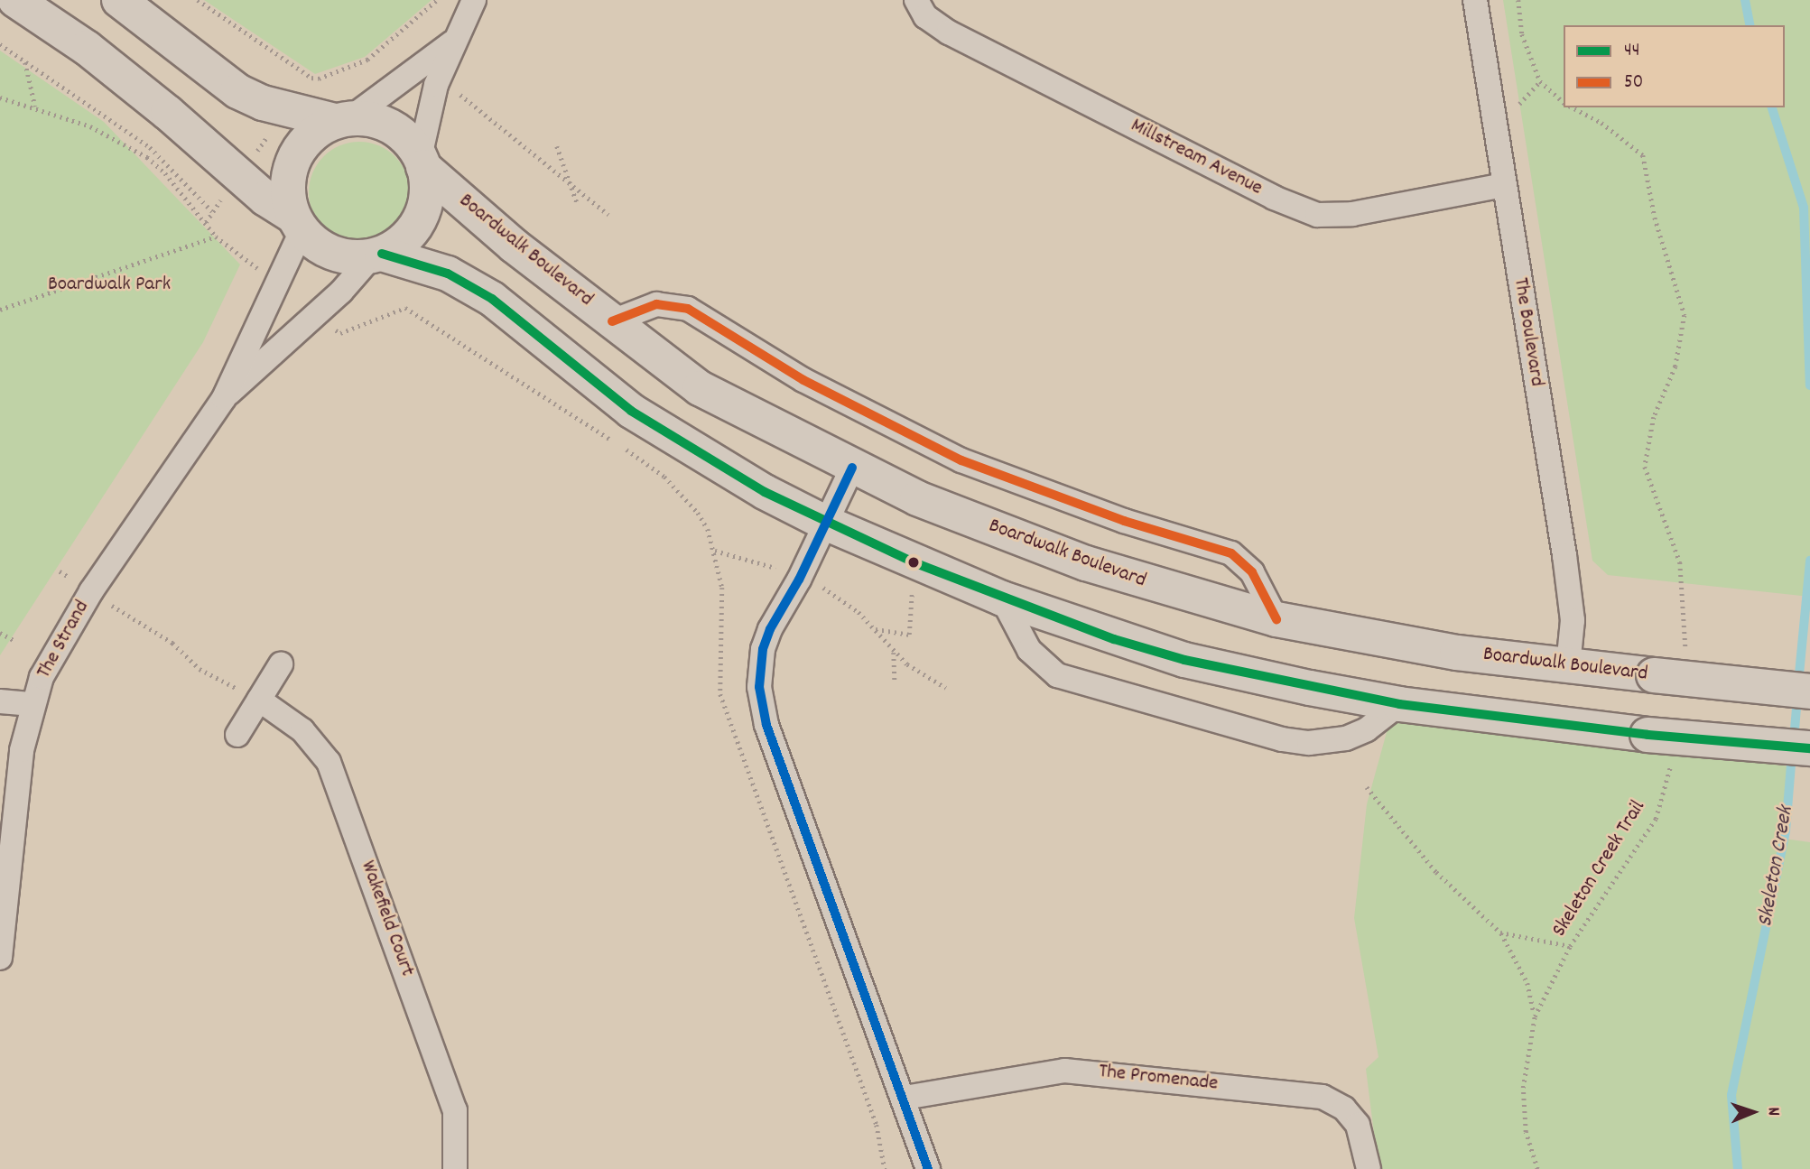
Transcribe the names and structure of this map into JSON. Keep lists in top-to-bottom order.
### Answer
{
  "streets": {
    "main road": ["Boardwalk Boulevard"],
    "street": [
      "Millstream Avenue",
      "The Boulevard",
      "The Strand",
      "Wakefield Court",
      "The Promenade"
    ],
    "path": ["Skeleton Creek Trail"]
  },
  "crossings": [
    ["Millstream Avenue", "The Boulevard"],
    ["Boardwalk Boulevard", "The Boulevard"],
    ["Boardwalk Boulevard", "The Strand"]
  ],
  "water": ["Skeleton Creek"],
  "parks": ["Boardwalk Park"],
  "lines": ["transit line 44", "transit line 50"],
  "legend": ["44", "50"],
  "north": "right"
}
